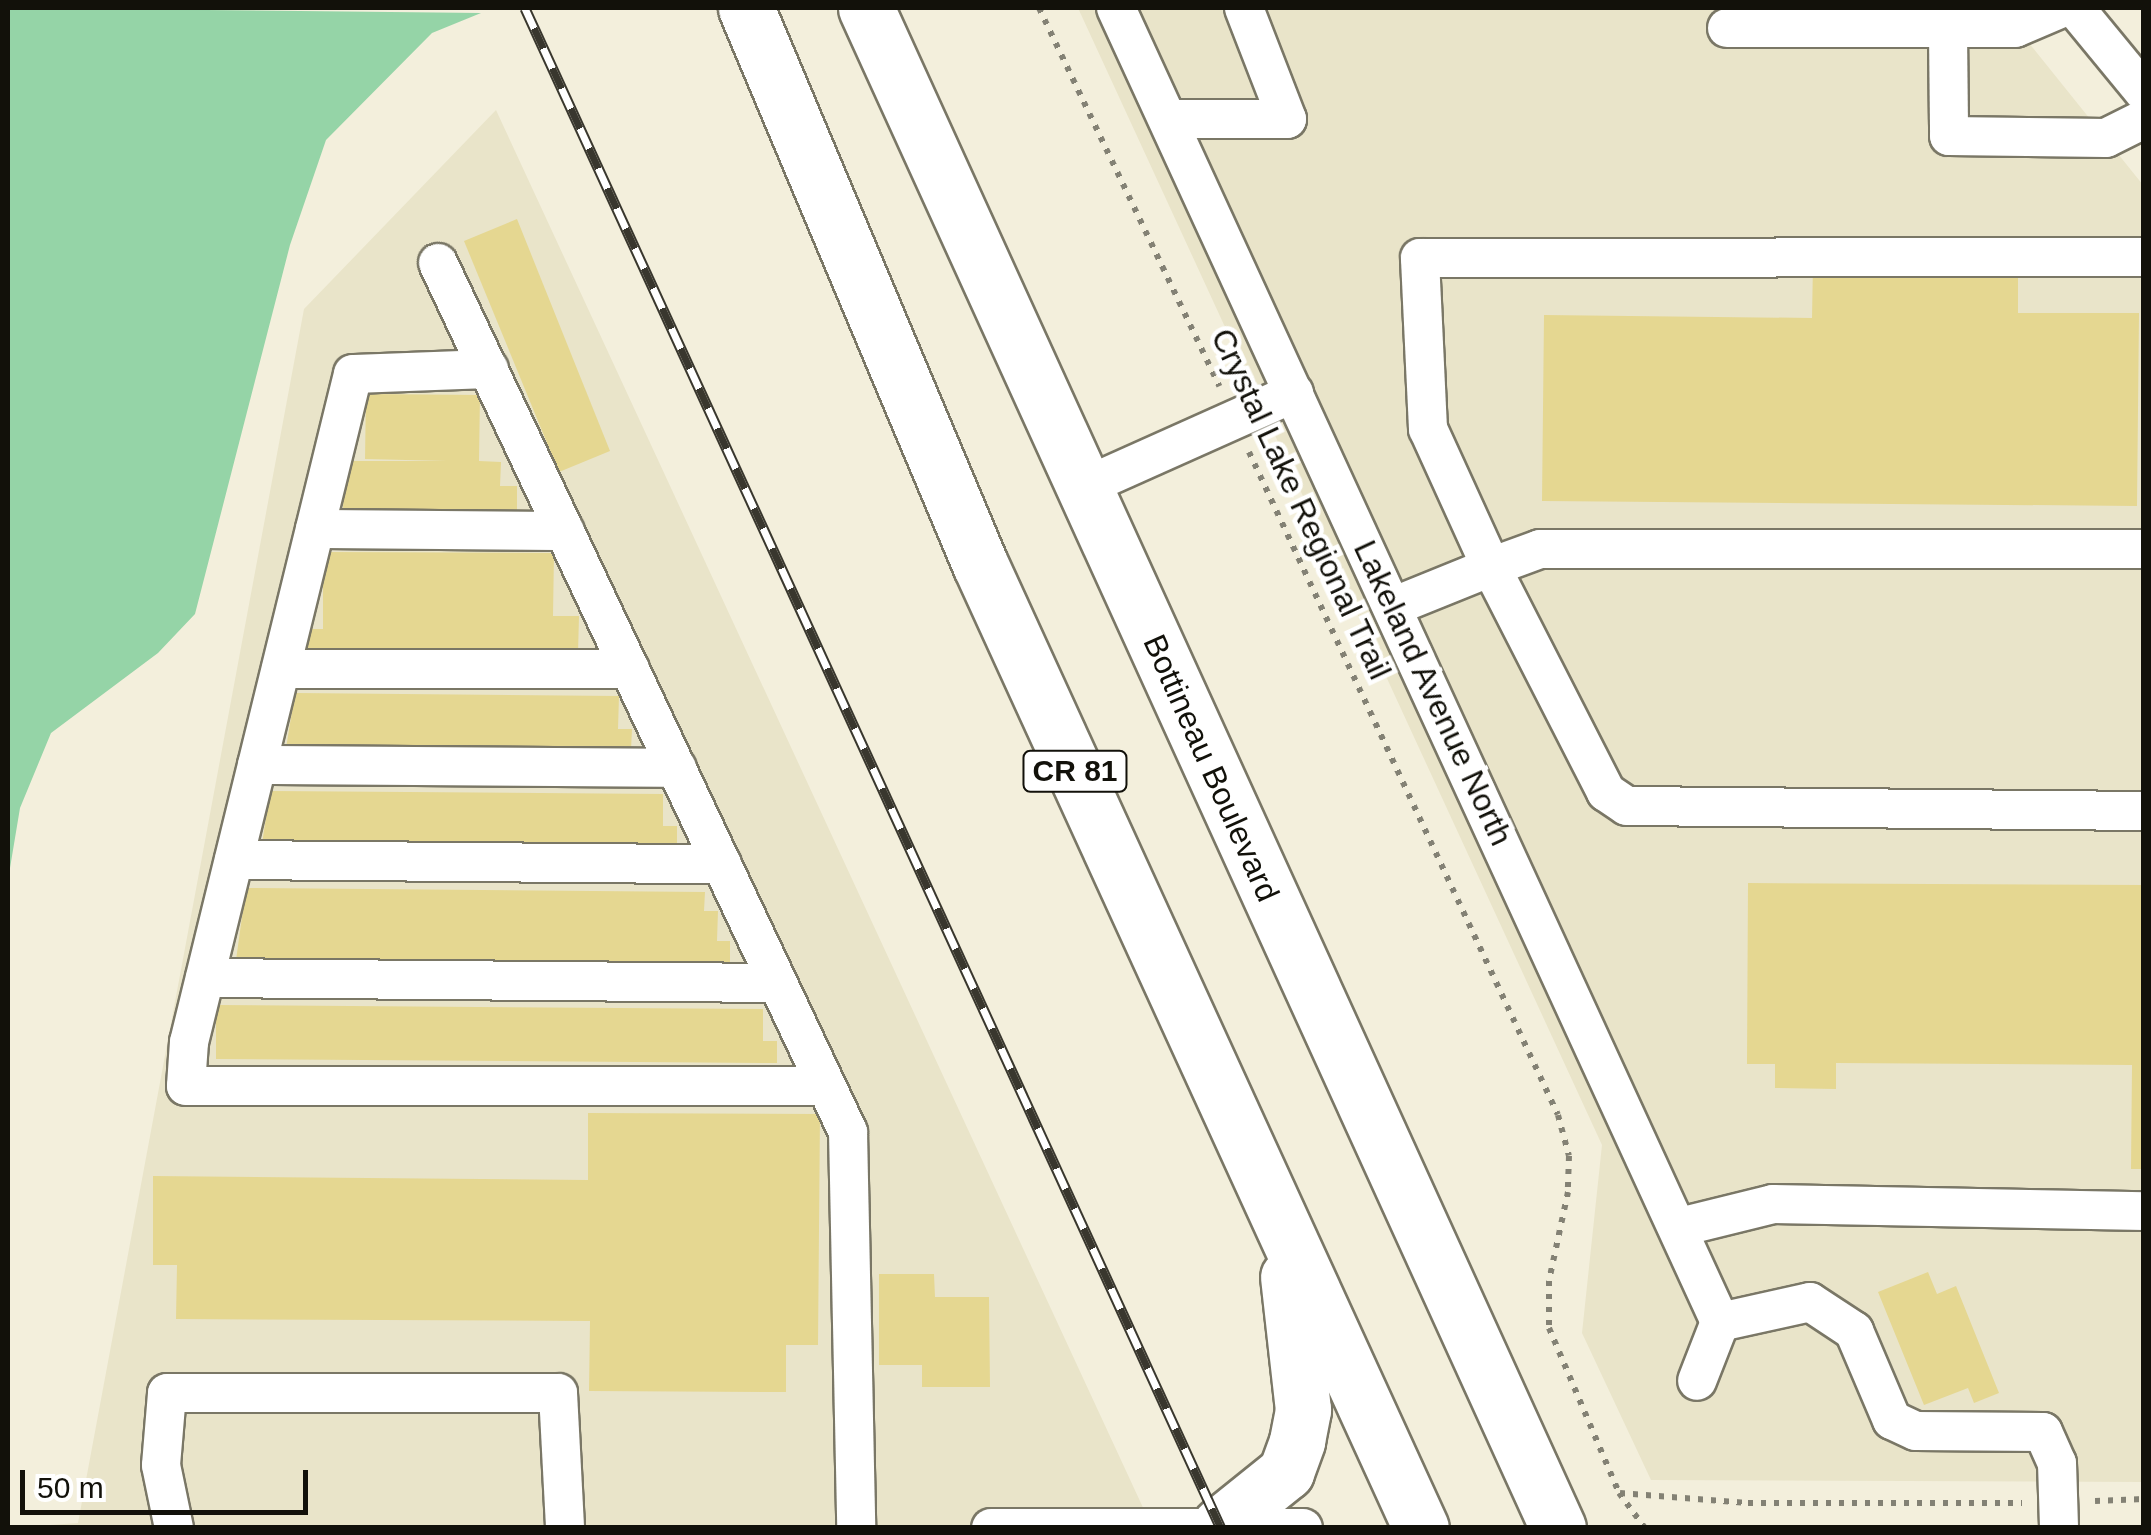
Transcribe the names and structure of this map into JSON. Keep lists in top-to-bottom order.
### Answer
{
  "streets": {
    "highway": ["Bottineau Boulevard", "CR 81"],
    "street": ["Lakeland Avenue North"],
    "path": ["Crystal Lake Regional Trail"]
  },
  "scale_bar": "50 m"
}
